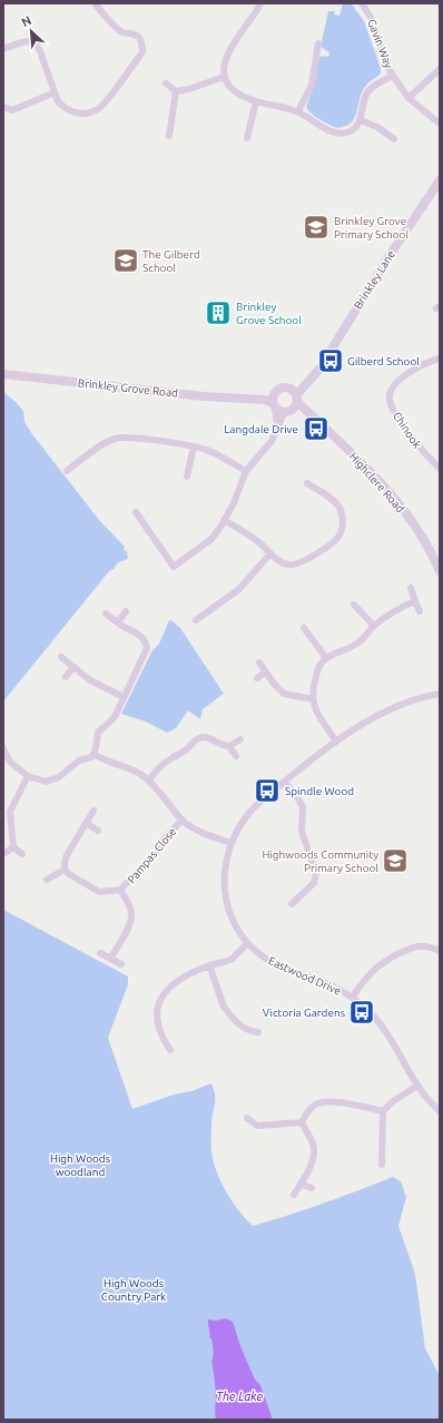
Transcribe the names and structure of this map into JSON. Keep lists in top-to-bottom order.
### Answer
{
  "streets": {
    "street": [
      "Gavin Way",
      "Brinkley Lane",
      "Brinkley Grove Road",
      "Chinook",
      "Highclere Road",
      "Pampas Close",
      "Eastwood Drive"
    ]
  },
  "crossings": [
    ["Brinkley Lane", "Brinkley Grove Road"],
    ["Brinkley Lane", "Highclere Road"],
    ["Brinkley Grove Road", "Highclere Road"]
  ],
  "water": ["The Lake"],
  "parks": ["High Woods woodland", "High Woods Country Park"],
  "places": {
    "school or university": ["Brinkley Grove Primary School", "The Gilberd School", "Highwoods Community Primary School"],
    "building": ["Brinkley Grove School"],
    "bus stop": [
      "Gilberd School",
      "Langdale Drive",
      "Spindle Wood",
      "Victoria Gardens"
    ]
  },
  "north": "top left"
}
